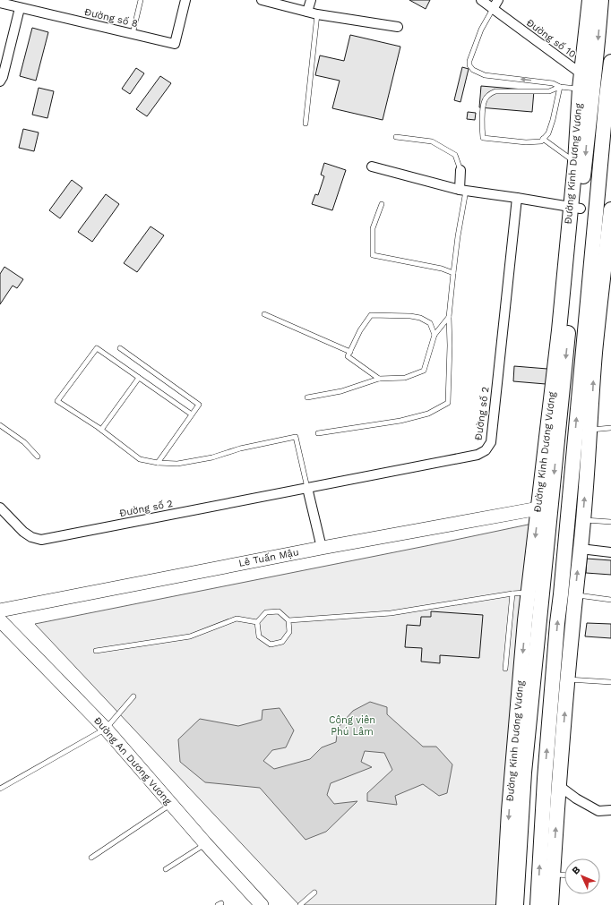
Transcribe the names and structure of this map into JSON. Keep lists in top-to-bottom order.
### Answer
{
  "streets": {
    "main road": ["Đường Kinh Dương Vương"],
    "street": [
      "Đường số 8",
      "Đường số 10",
      "Đường số 2",
      "Lê Tuấn Mậu",
      "Đường An Dương Vương"
    ]
  },
  "crossings": [
    ["Đường số 10", "Đường Kinh Dương Vương"],
    ["Đường Kinh Dương Vương", "Lê Tuấn Mậu"]
  ],
  "parks": ["Công viên Phú Lâm"],
  "north": "top left"
}
